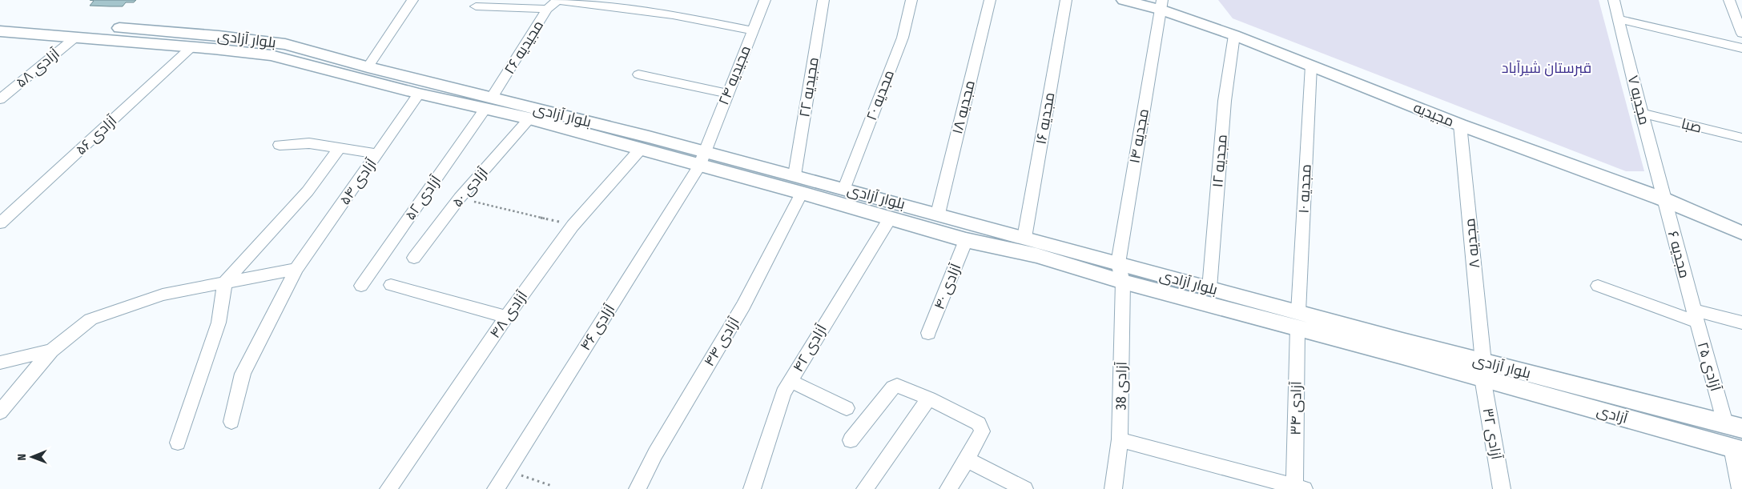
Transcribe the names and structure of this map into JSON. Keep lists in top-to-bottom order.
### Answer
{
  "streets": {
    "street": [
      "بلوار آزادی",
      "مجیدیه ۲۶",
      "آزادی ۵۸",
      "مجیدیه ۲۴",
      "مجیدیه ۲۲",
      "مجدیه ۲۰",
      "مجدیه ۷",
      "مجدیه ۱۸",
      "مجیدیه",
      "مجدیه ۱۶",
      "صبا",
      "آزادی ۵۶",
      "مجدیه ۱۴",
      "مجدیه ۱۲",
      "آزادی ۵۴",
      "آزادی ۵۰",
      "مجدیه ۱۰",
      "آزادی ۵۲",
      "مجدیه ۸",
      "مجدیه ۶",
      "آزادی ۴۰",
      "آزادی ۴۸",
      "آزادی ۴۶",
      "آزادی ۴۴",
      "آزادی ۴۲",
      "آزادی ۲۵",
      "آزادی 38",
      "آزادی ۳۴",
      "آزادی",
      "آزادی ۳۲"
    ]
  },
  "crossings": [
    ["بلوار آزادی", "مجیدیه ۲۶"],
    ["بلوار آزادی", "آزادی ۵۸"],
    ["بلوار آزادی", "مجیدیه ۲۴"],
    ["بلوار آزادی", "مجیدیه ۲۲"],
    ["بلوار آزادی", "مجدیه ۲۰"],
    ["بلوار آزادی", "مجدیه ۱۸"],
    ["بلوار آزادی", "مجدیه ۱۶"],
    ["بلوار آزادی", "آزادی ۵۶"],
    ["بلوار آزادی", "مجدیه ۱۴"],
    ["بلوار آزادی", "مجدیه ۱۲"],
    ["بلوار آزادی", "آزادی ۵۴"],
    ["بلوار آزادی", "آزادی ۵۰"],
    ["بلوار آزادی", "مجدیه ۱۰"],
    ["بلوار آزادی", "آزادی ۵۲"],
    ["بلوار آزادی", "مجدیه ۸"],
    ["بلوار آزادی", "آزادی ۴۰"],
    ["بلوار آزادی", "آزادی ۴۸"],
    ["بلوار آزادی", "آزادی ۴۶"],
    ["بلوار آزادی", "آزادی ۴۴"],
    ["بلوار آزادی", "آزادی ۴۲"],
    ["بلوار آزادی", "آزادی ۲۵"],
    ["بلوار آزادی", "آزادی 38"],
    ["بلوار آزادی", "آزادی ۳۴"],
    ["بلوار آزادی", "آزادی"],
    ["بلوار آزادی", "آزادی ۳۲"],
    ["مجیدیه ۲۶", "آزادی ۵۲"],
    ["مجیدیه ۲۴", "آزادی ۴۶"],
    ["مجدیه ۷", "مجیدیه"],
    ["مجدیه ۷", "صبا"],
    ["مجدیه ۷", "مجدیه ۶"],
    ["مجیدیه", "مجدیه ۱۴"],
    ["مجیدیه", "مجدیه ۱۲"],
    ["مجیدیه", "مجدیه ۱۰"],
    ["مجیدیه", "مجدیه ۸"],
    ["مجیدیه", "مجدیه ۶"],
    ["مجدیه ۱۴", "آزادی 38"],
    ["مجدیه ۱۰", "آزادی ۳۴"],
    ["مجدیه ۸", "آزادی"],
    ["مجدیه ۸", "آزادی ۳۲"],
    ["مجدیه ۶", "آزادی ۲۵"],
    ["آزادی", "آزادی ۳۲"]
  ],
  "parks": ["قبرستان شیرآباد"],
  "north": "left"
}
